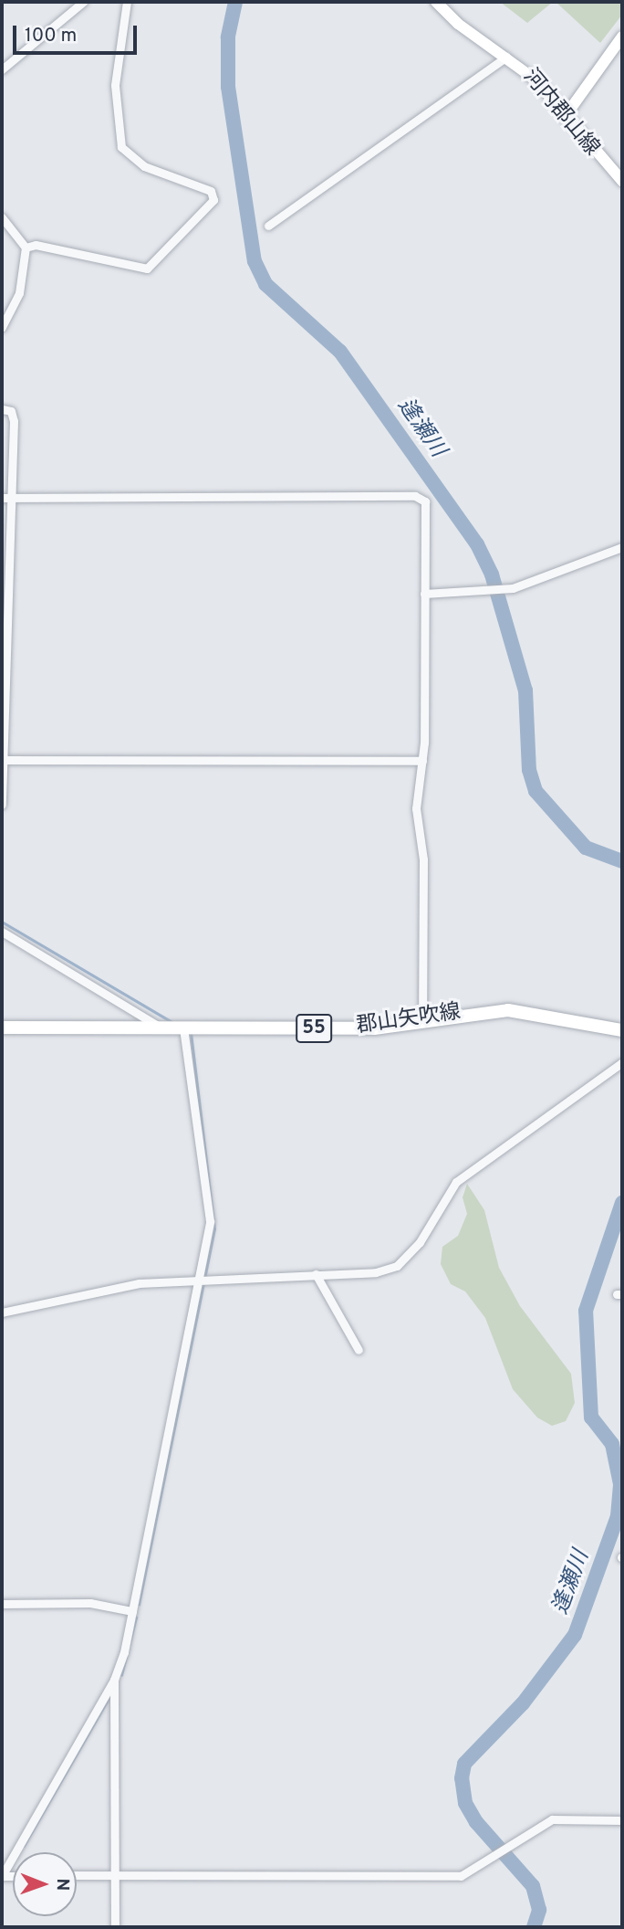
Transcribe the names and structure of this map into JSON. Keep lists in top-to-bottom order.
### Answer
{
  "streets": {
    "main road": ["河内郡山線", "郡山矢吹線", "55"]
  },
  "water": ["逢瀬川"],
  "scale_bar": "100 m",
  "north": "right"
}
